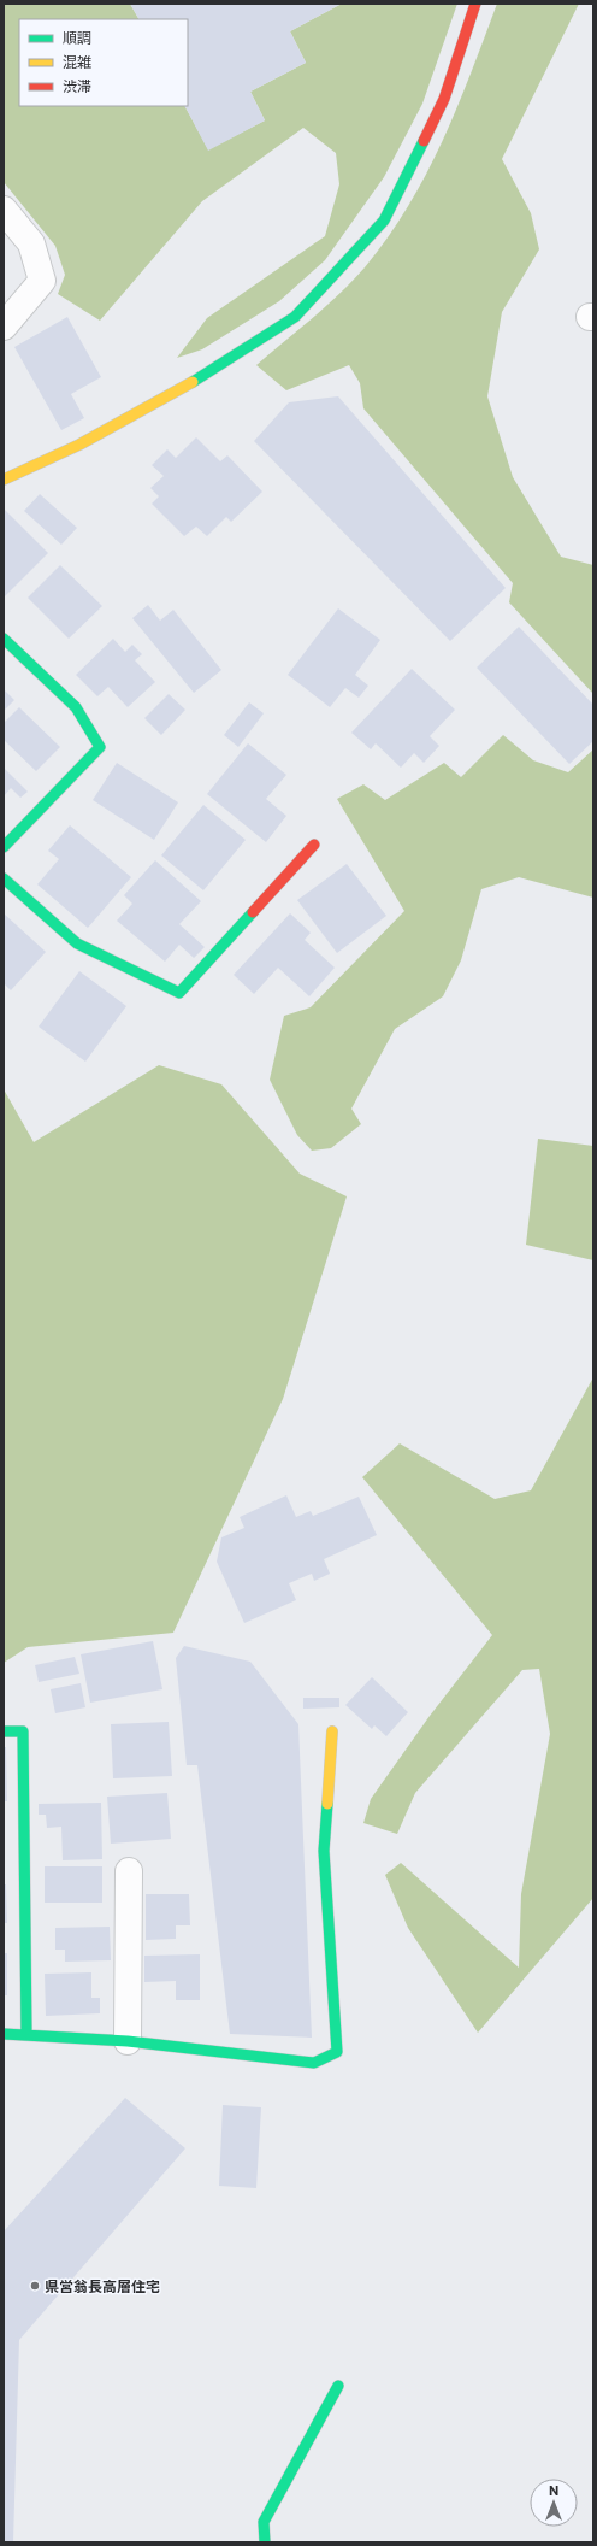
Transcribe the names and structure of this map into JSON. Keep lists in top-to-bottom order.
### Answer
{
  "places": ["県営翁長高層住宅"],
  "legend": ["順調", "混雑", "渋滞"],
  "north": "top"
}
